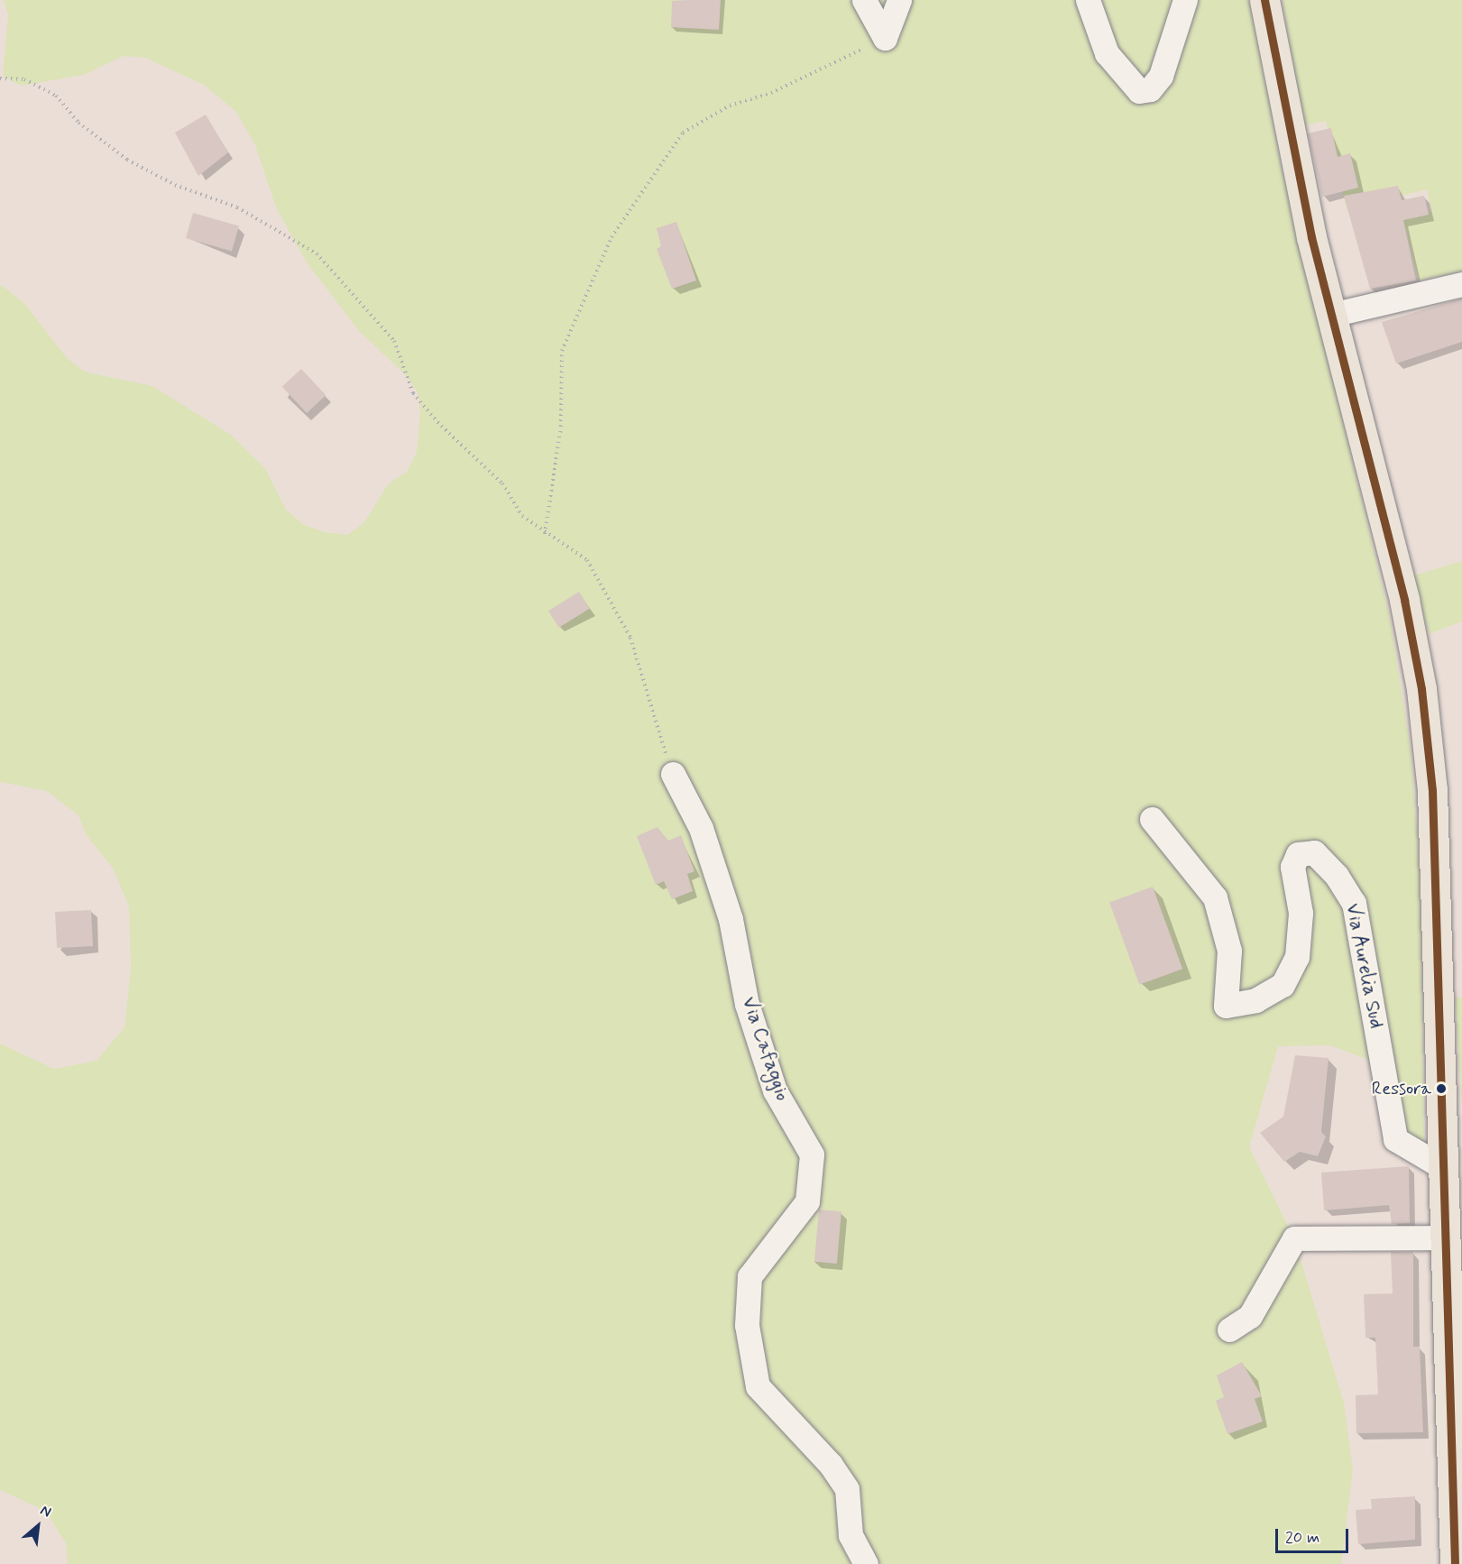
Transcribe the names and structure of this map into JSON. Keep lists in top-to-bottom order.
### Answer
{
  "streets": {
    "street": ["Via Aurelia Sud", "Via Cafaggio"]
  },
  "places": ["Ressora"],
  "scale_bar": "20 m",
  "north": "top right"
}
